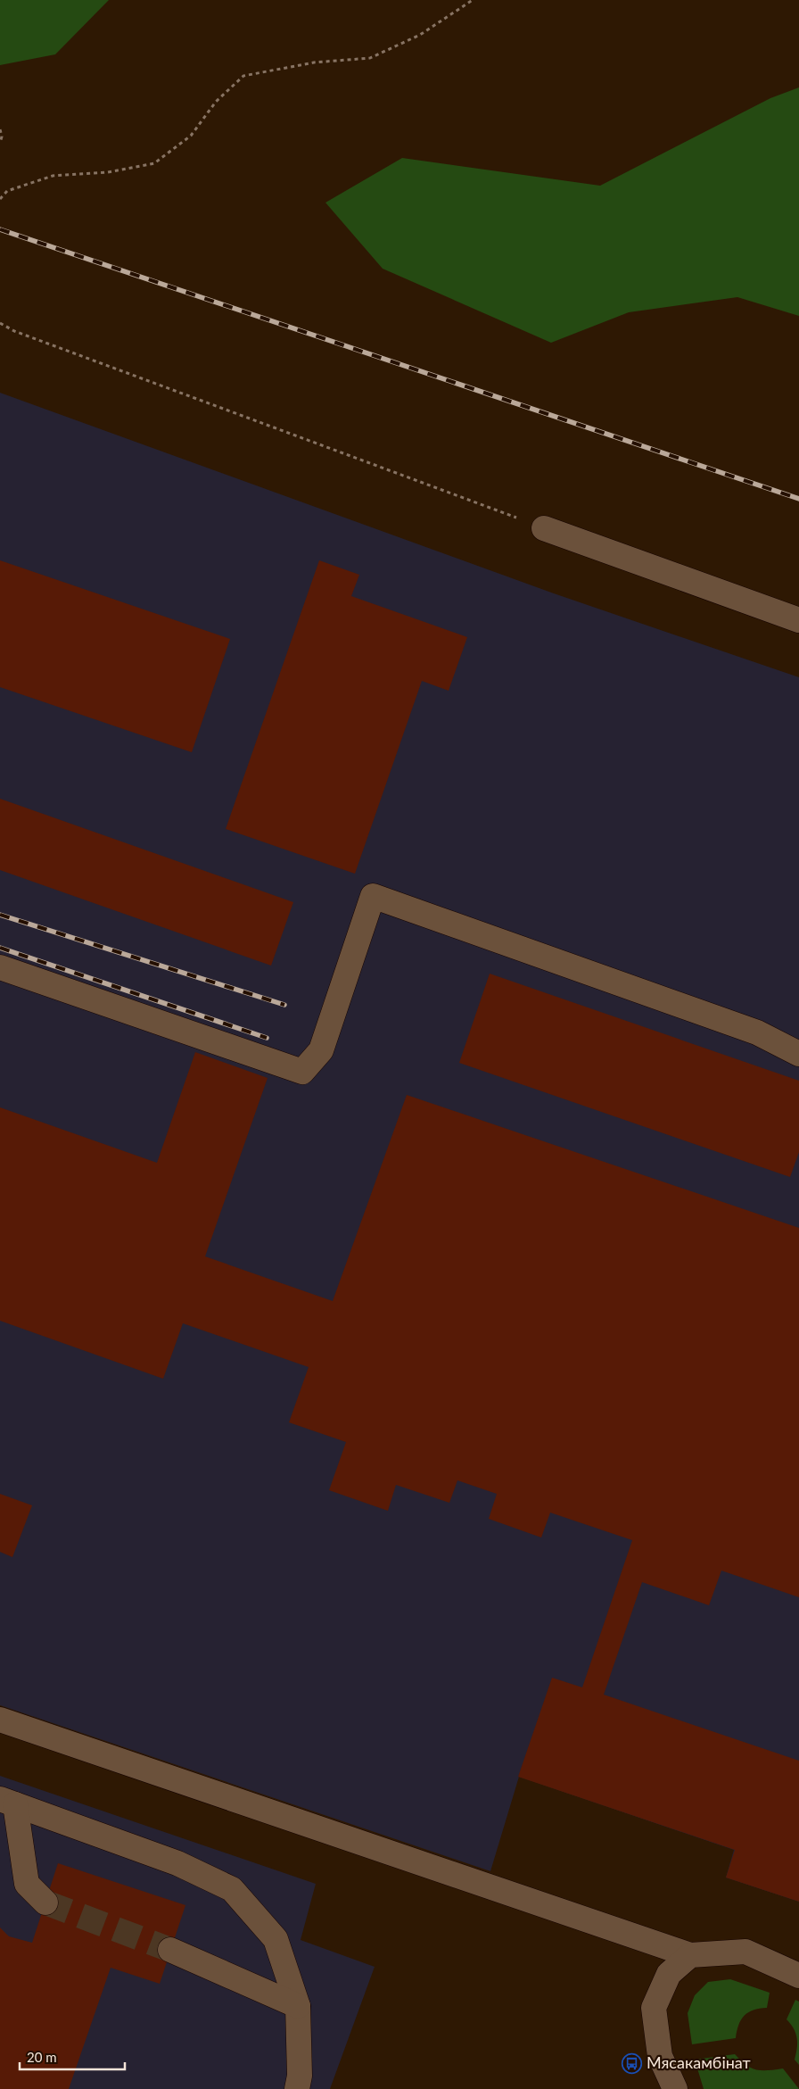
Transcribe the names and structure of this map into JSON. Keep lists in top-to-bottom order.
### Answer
{
  "places": {
    "bus stop": ["Мясакамбінат"]
  },
  "scale_bar": "20 m"
}
